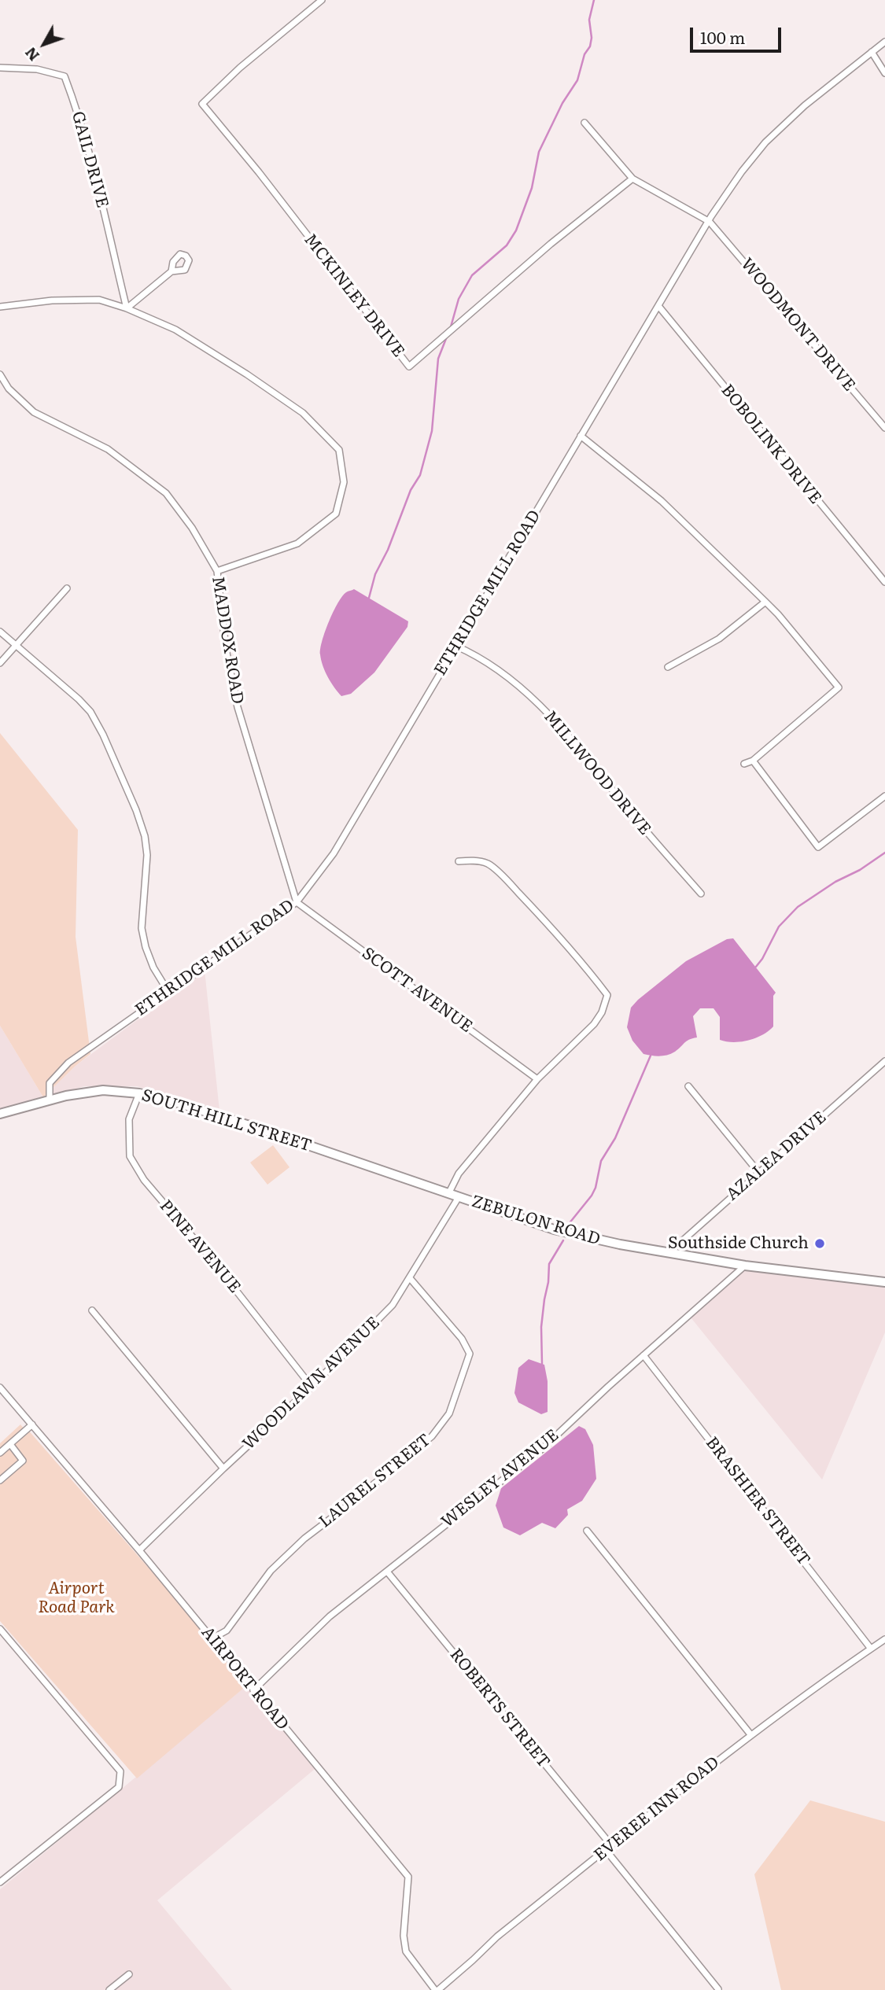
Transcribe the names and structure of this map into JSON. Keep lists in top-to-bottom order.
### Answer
{
  "streets": {
    "main road": ["SOUTH HILL STREET", "ZEBULON ROAD"],
    "street": [
      "GAIL DRIVE",
      "MCKINLEY DRIVE",
      "WOODMONT DRIVE",
      "BOBOLINK DRIVE",
      "ETHRIDGE MILL ROAD",
      "MADDOX ROAD",
      "MILLWOOD DRIVE",
      "SCOTT AVENUE",
      "AZALEA DRIVE",
      "PINE AVENUE",
      "WOODLAWN AVENUE",
      "WESLEY AVENUE",
      "LAUREL STREET",
      "BRASHIER STREET",
      "AIRPORT ROAD",
      "ROBERTS STREET",
      "EVEREE INN ROAD"
    ]
  },
  "crossings": [
    ["WOODMONT DRIVE", "ETHRIDGE MILL ROAD"],
    ["BOBOLINK DRIVE", "ETHRIDGE MILL ROAD"],
    ["ETHRIDGE MILL ROAD", "MADDOX ROAD"],
    ["ETHRIDGE MILL ROAD", "MILLWOOD DRIVE"],
    ["ETHRIDGE MILL ROAD", "SCOTT AVENUE"],
    ["ETHRIDGE MILL ROAD", "SOUTH HILL STREET"],
    ["MADDOX ROAD", "SCOTT AVENUE"],
    ["SOUTH HILL STREET", "ZEBULON ROAD"],
    ["SOUTH HILL STREET", "PINE AVENUE"],
    ["AZALEA DRIVE", "ZEBULON ROAD"],
    ["ZEBULON ROAD", "WOODLAWN AVENUE"],
    ["ZEBULON ROAD", "WESLEY AVENUE"],
    ["PINE AVENUE", "WOODLAWN AVENUE"],
    ["WOODLAWN AVENUE", "LAUREL STREET"],
    ["WOODLAWN AVENUE", "AIRPORT ROAD"],
    ["WESLEY AVENUE", "BRASHIER STREET"],
    ["WESLEY AVENUE", "AIRPORT ROAD"],
    ["WESLEY AVENUE", "ROBERTS STREET"],
    ["LAUREL STREET", "AIRPORT ROAD"],
    ["BRASHIER STREET", "EVEREE INN ROAD"],
    ["AIRPORT ROAD", "EVEREE INN ROAD"],
    ["ROBERTS STREET", "EVEREE INN ROAD"]
  ],
  "parks": ["Airport Road Park"],
  "places": ["Southside Church"],
  "scale_bar": "100 m",
  "north": "bottom left"
}
